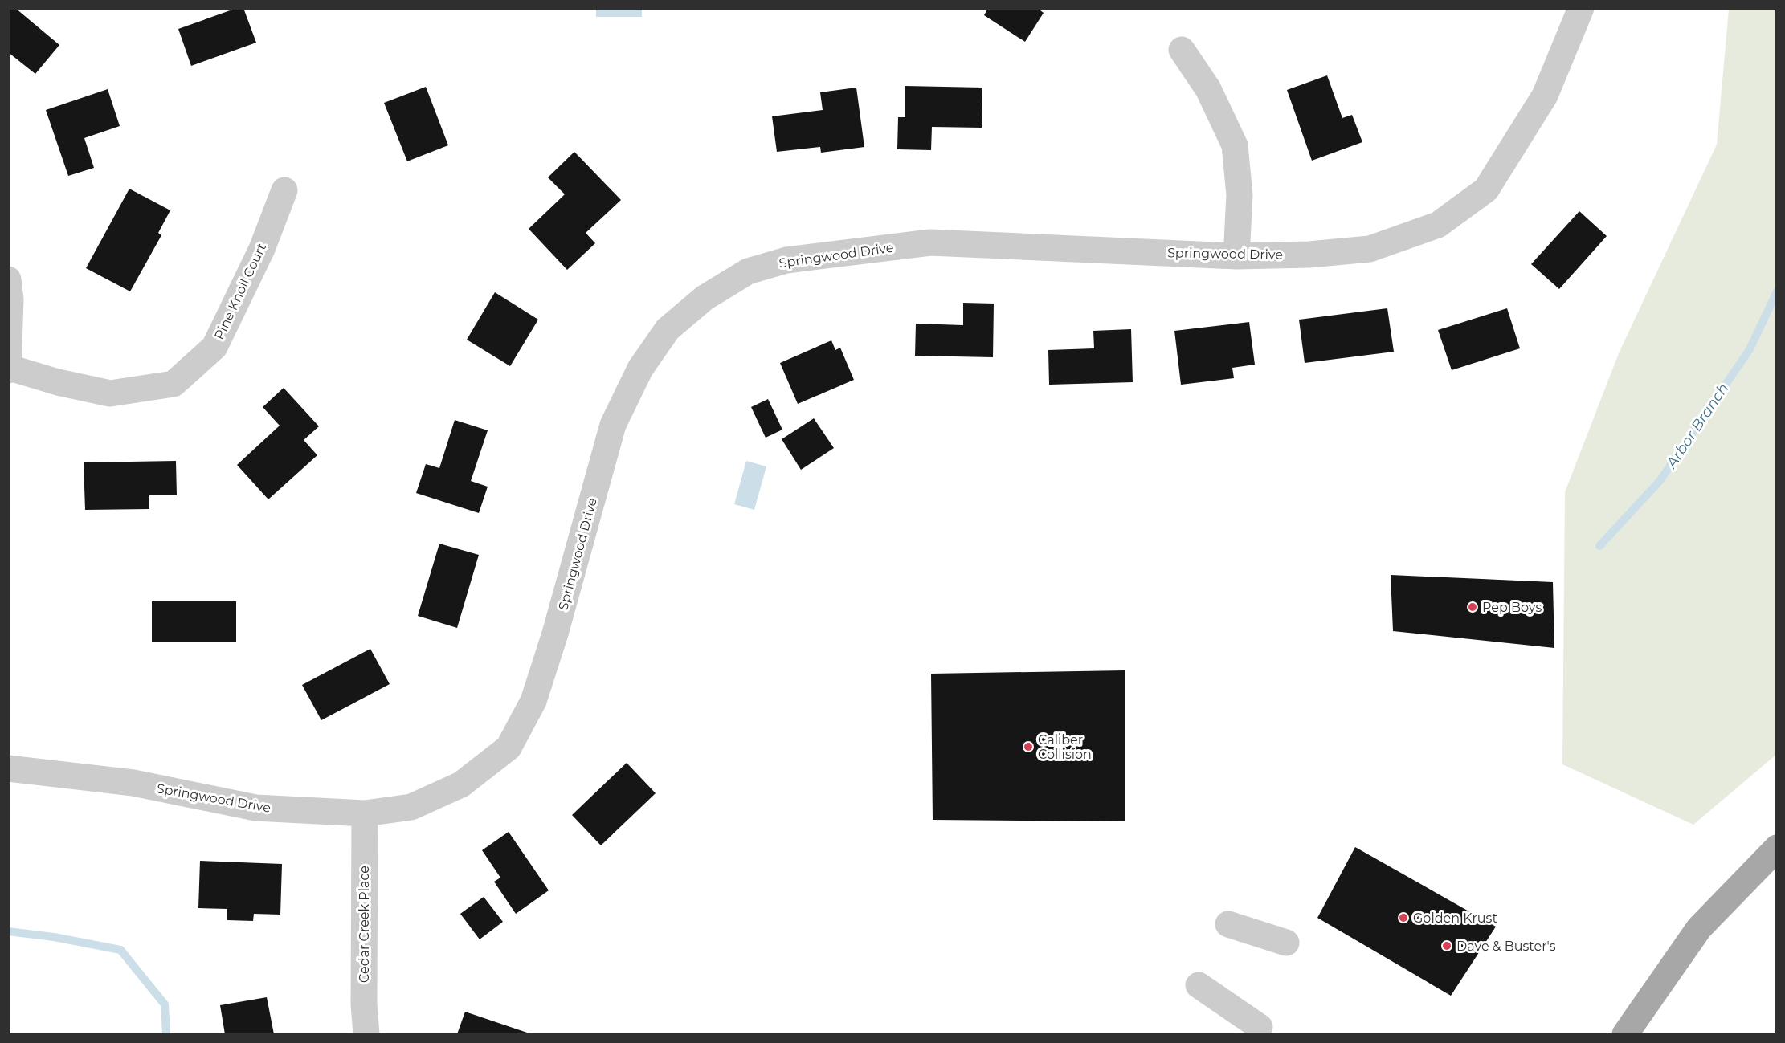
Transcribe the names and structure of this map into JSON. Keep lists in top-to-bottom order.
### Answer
{
  "streets": {
    "street": ["Springwood Drive", "Pine Knoll Court", "Cedar Creek Place"]
  },
  "crossings": [
    ["Springwood Drive", "Cedar Creek Place"]
  ],
  "water": ["Arbor Branch"],
  "places": [
    "Pep Boys",
    "Caliber Collision",
    "Golden Krust",
    "Dave & Buster's"
  ]
}
